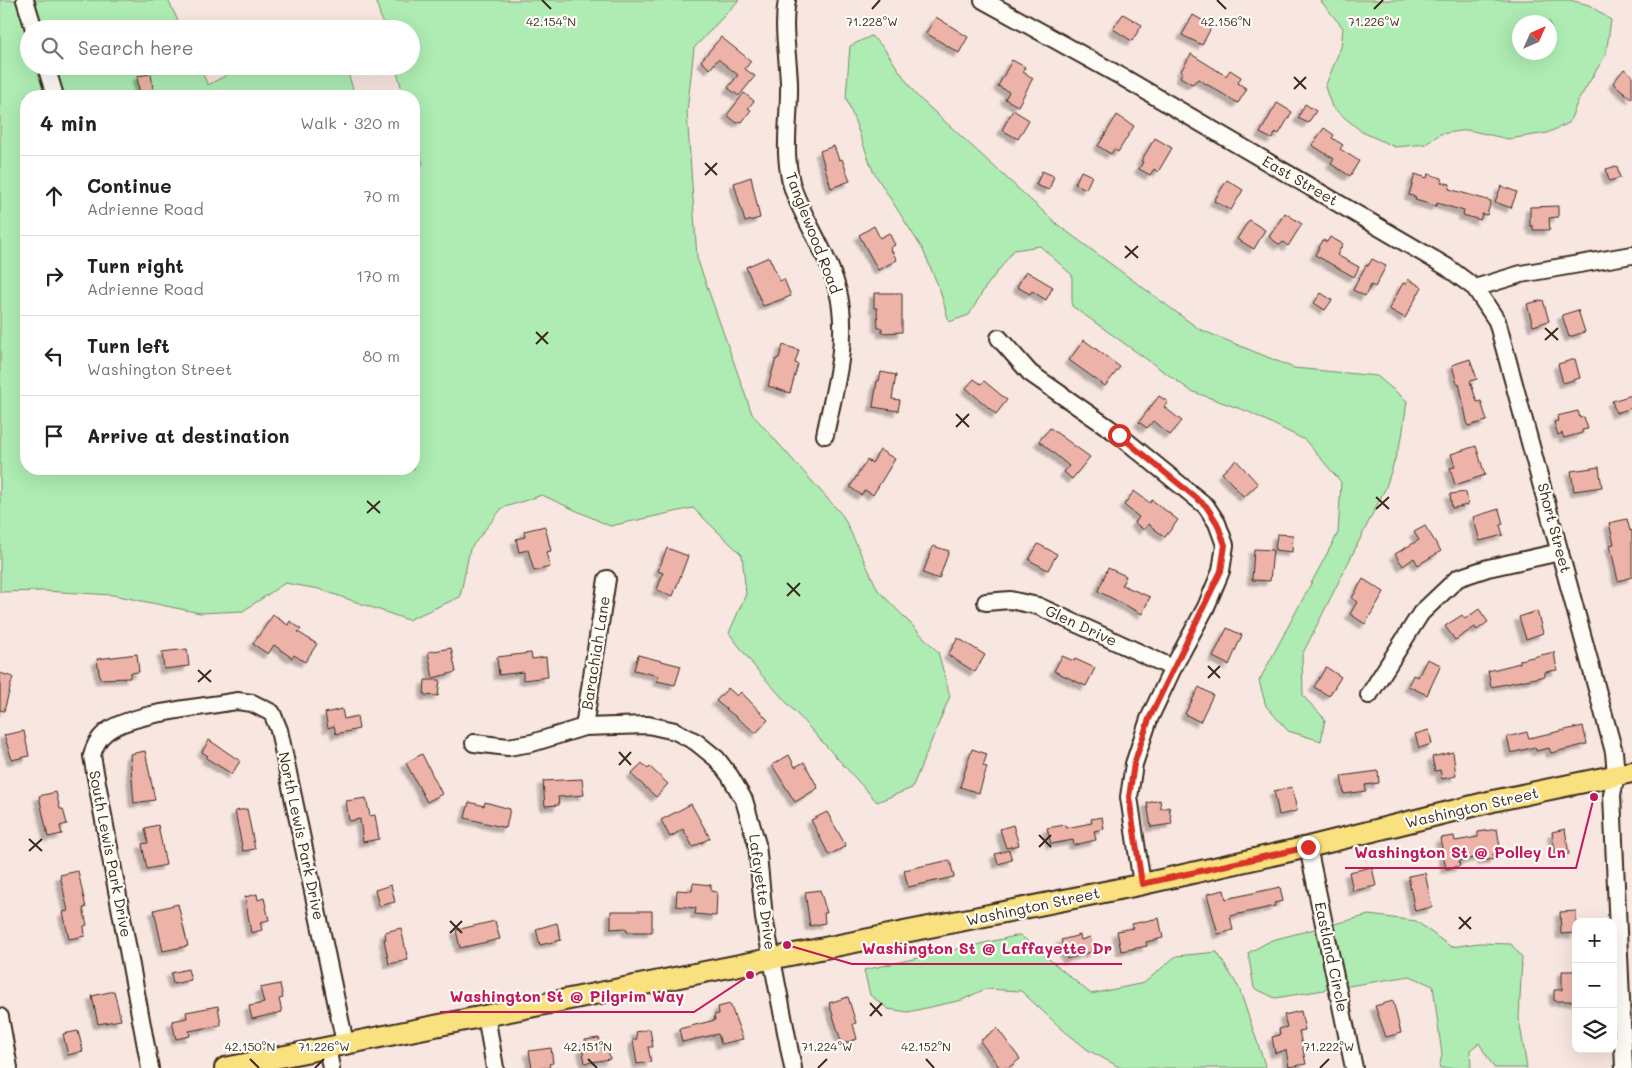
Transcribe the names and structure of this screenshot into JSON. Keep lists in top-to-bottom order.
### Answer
{
  "streets": {
    "main road": ["Washington Street"],
    "street": [
      "East Street",
      "Tanglewood Road",
      "Short Street",
      "Glen Drive",
      "Barachiah Lane",
      "North Lewis Park Drive",
      "South Lewis Park Drive",
      "Lafayette Drive",
      "Eastland Circle"
    ]
  },
  "crossings": [
    ["East Street", "Short Street"],
    ["Short Street", "Washington Street"],
    ["Barachiah Lane", "Lafayette Drive"],
    ["Washington Street", "North Lewis Park Drive"],
    ["Washington Street", "Lafayette Drive"],
    ["Washington Street", "Eastland Circle"],
    ["North Lewis Park Drive", "South Lewis Park Drive"]
  ],
  "places": ["Washington St @ Polley Ln", "Washington St @ Laffayette Dr", "Washington St @ Pilgrim Way"],
  "north": "top right",
  "page": {
    "search": "Search here",
    "heading": ["4 min", "Walk · 320 m"],
    "list": [
      ["Continue", "Adrienne Road", "70 m"],
      ["Turn right", "Adrienne Road", "170 m"],
      ["Turn left", "Washington Street", "80 m"],
      "Arrive at destination"
    ],
    "map_buttons": ["+", "−"]
  },
  "coordinates": [
    "42.154°N",
    "71.228°W",
    "42.156°N",
    "71.226°W",
    "42.150°N",
    "42.151°N",
    "71.224°W",
    "42.152°N",
    "71.222°W"
  ]
}
